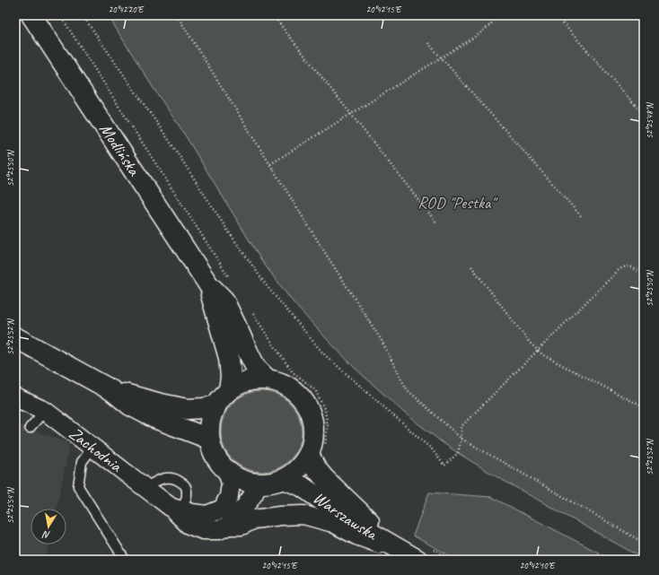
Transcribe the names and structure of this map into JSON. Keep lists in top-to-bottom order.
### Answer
{
  "streets": {
    "main road": ["Modlińska", "Warszawska"],
    "street": ["Zachodnia"]
  },
  "crossings": [
    ["Modlińska", "Zachodnia"],
    ["Modlińska", "Warszawska"],
    ["Zachodnia", "Warszawska"]
  ],
  "parks": ["ROD \"Pestka\""],
  "north": "bottom",
  "coordinates": [
    "20°42'20\"E",
    "20°42'15\"E",
    "52°25'48\"N",
    "52°25'50\"N",
    "52°25'52\"N",
    "52°25'54\"N",
    "20°42'10\"E"
  ]
}
